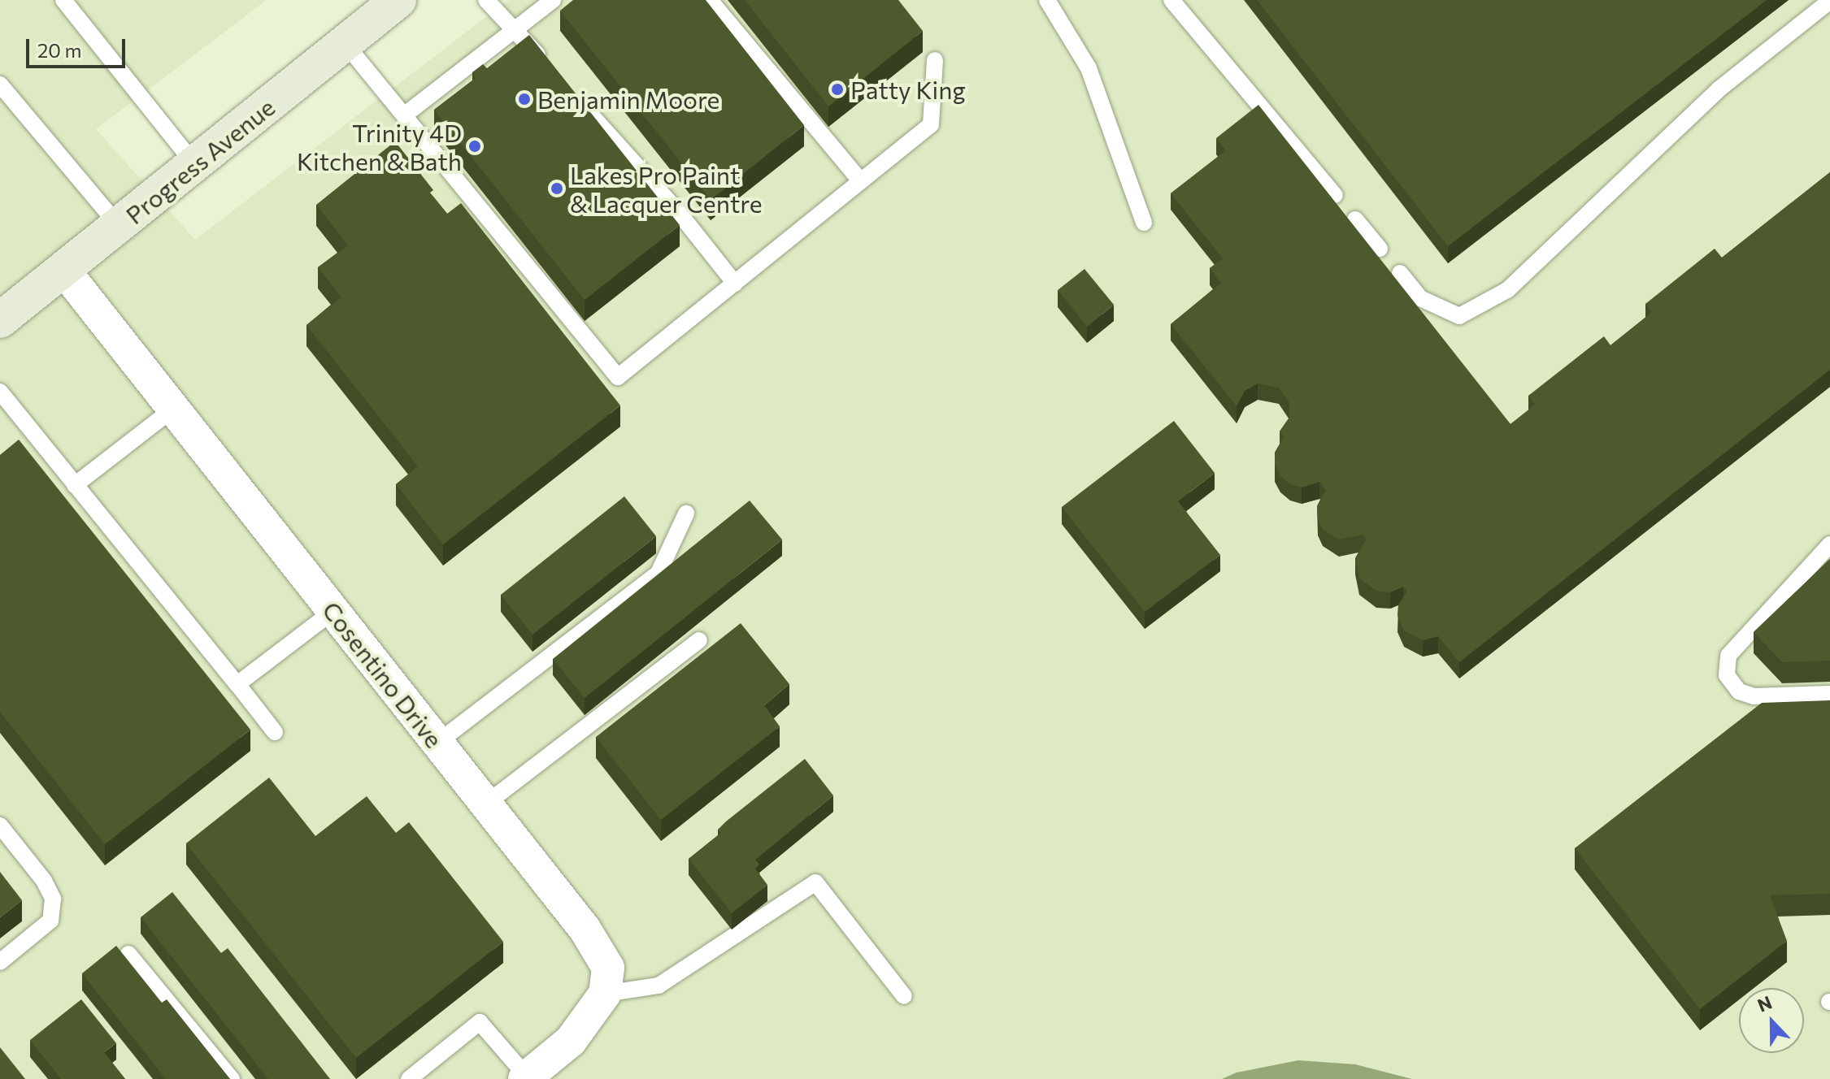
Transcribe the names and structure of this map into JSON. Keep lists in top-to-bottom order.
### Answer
{
  "streets": {
    "main road": ["Progress Avenue"],
    "street": ["Cosentino Drive"]
  },
  "crossings": [
    ["Progress Avenue", "Cosentino Drive"]
  ],
  "places": [
    "Patty King",
    "Benjamin Moore",
    "Trinity 4D Kitchen & Bath",
    "Lakes Pro Paint & Lacquer Centre"
  ],
  "scale_bar": "20 m",
  "north": "top"
}
